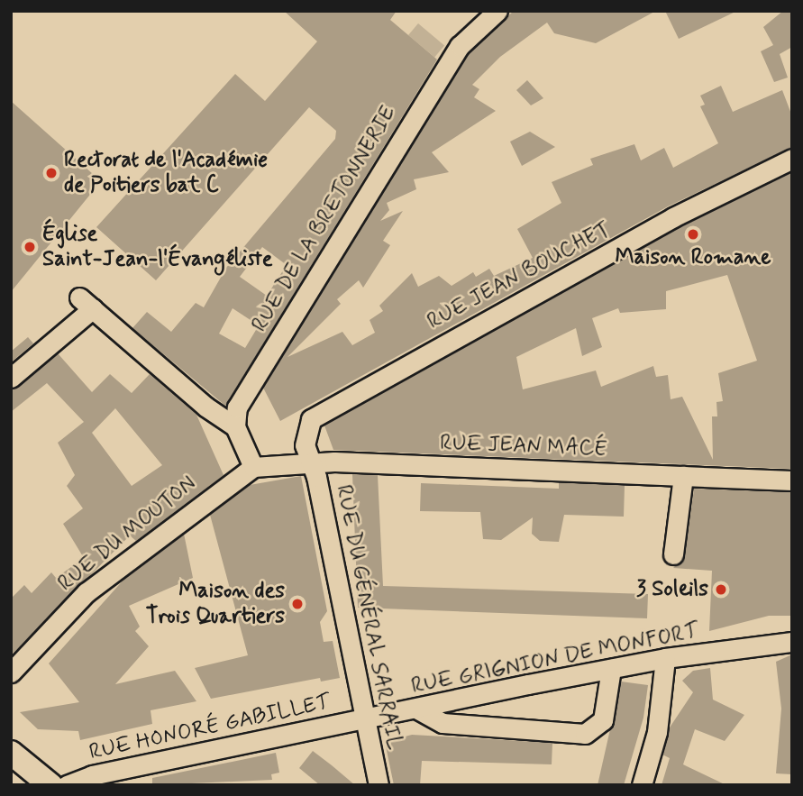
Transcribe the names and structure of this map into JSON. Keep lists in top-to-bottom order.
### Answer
{
  "streets": {
    "street": [
      "RUE DE LA BRETONNERIE",
      "RUE JEAN BOUCHET",
      "RUE JEAN MACÉ",
      "RUE DU MOUTON",
      "RUE DU GÉNÉRAL SARRAIL",
      "RUE GRIGNION DE MONFORT",
      "RUE HONORÉ GABILLET"
    ]
  },
  "crossings": [
    ["RUE JEAN BOUCHET", "RUE JEAN MACÉ"],
    ["RUE JEAN BOUCHET", "RUE DU GÉNÉRAL SARRAIL"],
    ["RUE JEAN MACÉ", "RUE DU MOUTON"],
    ["RUE JEAN MACÉ", "RUE DU GÉNÉRAL SARRAIL"],
    ["RUE DU GÉNÉRAL SARRAIL", "RUE GRIGNION DE MONFORT"],
    ["RUE DU GÉNÉRAL SARRAIL", "RUE HONORÉ GABILLET"],
    ["RUE GRIGNION DE MONFORT", "RUE HONORÉ GABILLET"]
  ],
  "places": [
    "Rectorat de l'Académie de Poitiers bat C",
    "Maison Romane",
    "Église Saint-Jean-l'Évangéliste",
    "3 Soleils",
    "Maison des Trois Quartiers"
  ]
}
